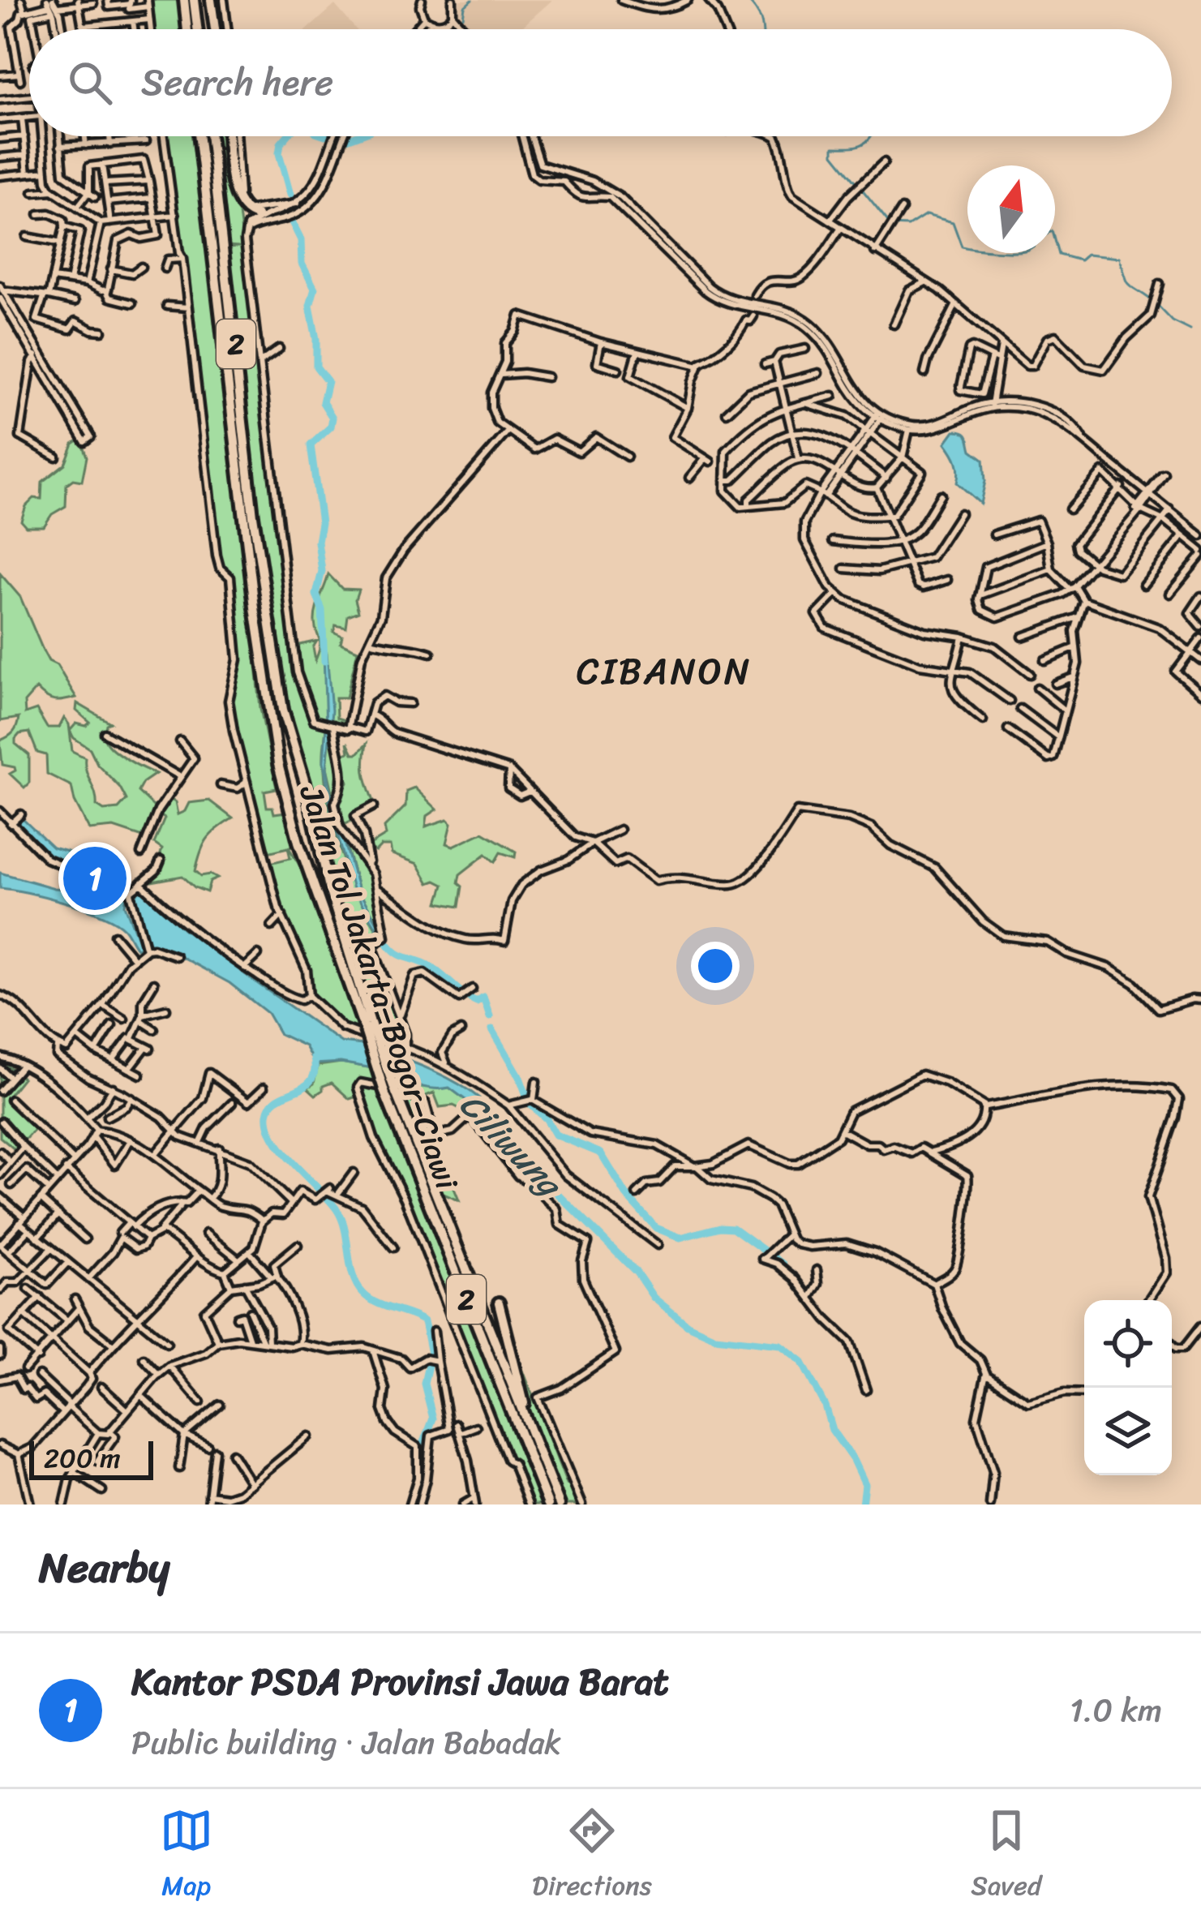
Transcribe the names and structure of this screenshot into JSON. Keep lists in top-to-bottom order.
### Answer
{
  "streets": {
    "highway": ["2", "Jalan Tol Jakarta–Bogor–Ciawi"]
  },
  "districts": ["CIBANON"],
  "water": ["Ciliwung"],
  "scale_bar": "200 m",
  "north": "top",
  "page": {
    "search": "Search here",
    "pins": "1",
    "scale": "200 m",
    "heading": "Nearby",
    "list": [
      {
        "mark": "1",
        "name": "Kantor PSDA Provinsi Jawa Barat",
        "note": "Public building · Jalan Babadak",
        "value": "1.0 km"
      }
    ],
    "nav": ["Map", "Directions", "Saved"]
  }
}
